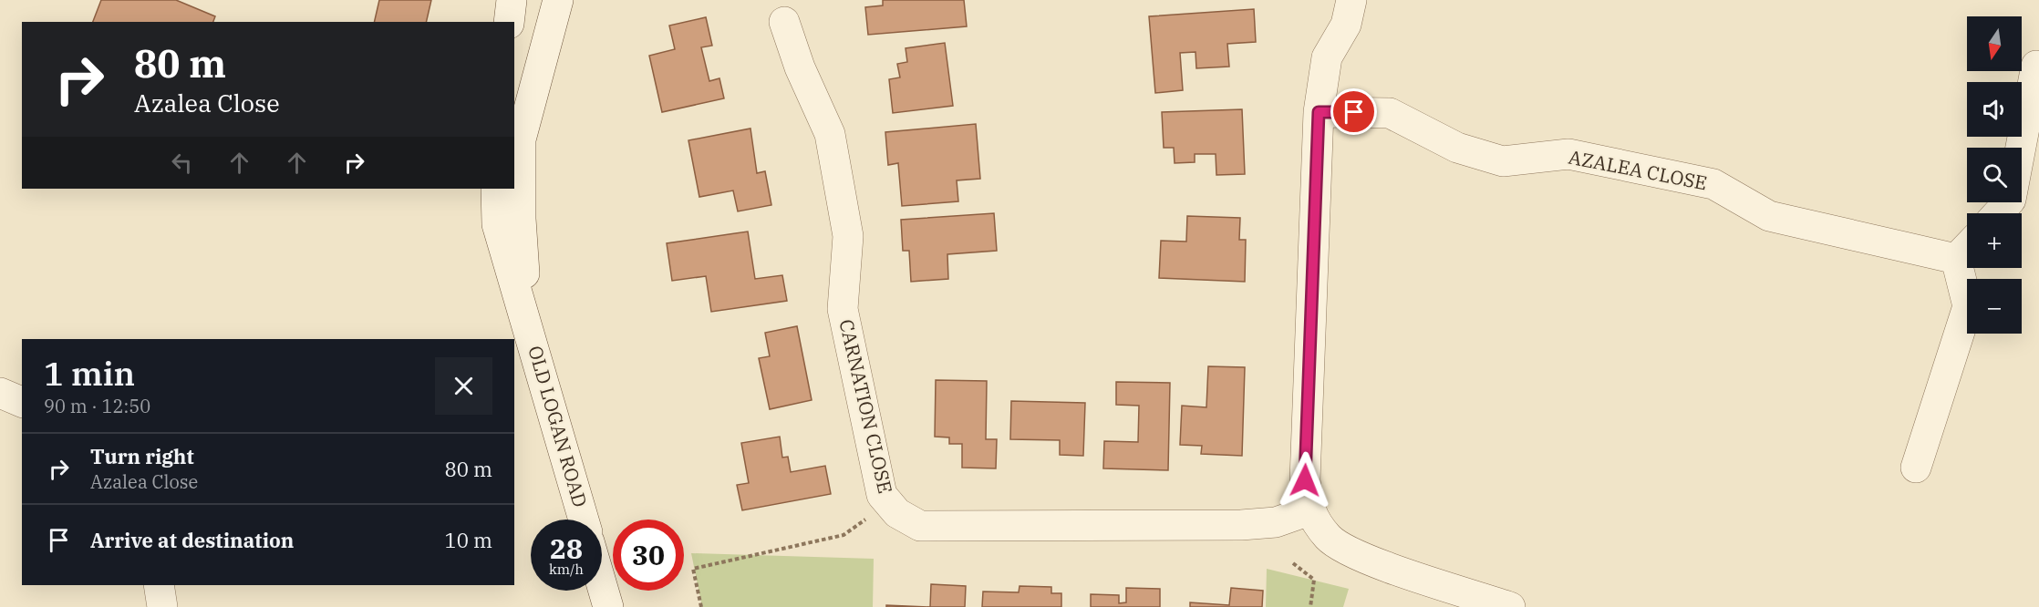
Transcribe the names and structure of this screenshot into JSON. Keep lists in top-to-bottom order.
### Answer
{
  "streets": {
    "street": ["AZALEA CLOSE", "CARNATION CLOSE", "OLD LOGAN ROAD"]
  },
  "north": "bottom",
  "page": {
    "map_buttons": ["+", "−"],
    "turn": ["80 m", "Azalea Close"],
    "heading": ["1 min", "90 m · 12:50"],
    "list": [
      {
        "name": "Turn right",
        "note": "Azalea Close",
        "value": "80 m"
      },
      {
        "name": "Arrive at destination",
        "value": "10 m"
      }
    ],
    "speed": "28 km/h",
    "limit": "30"
  }
}
